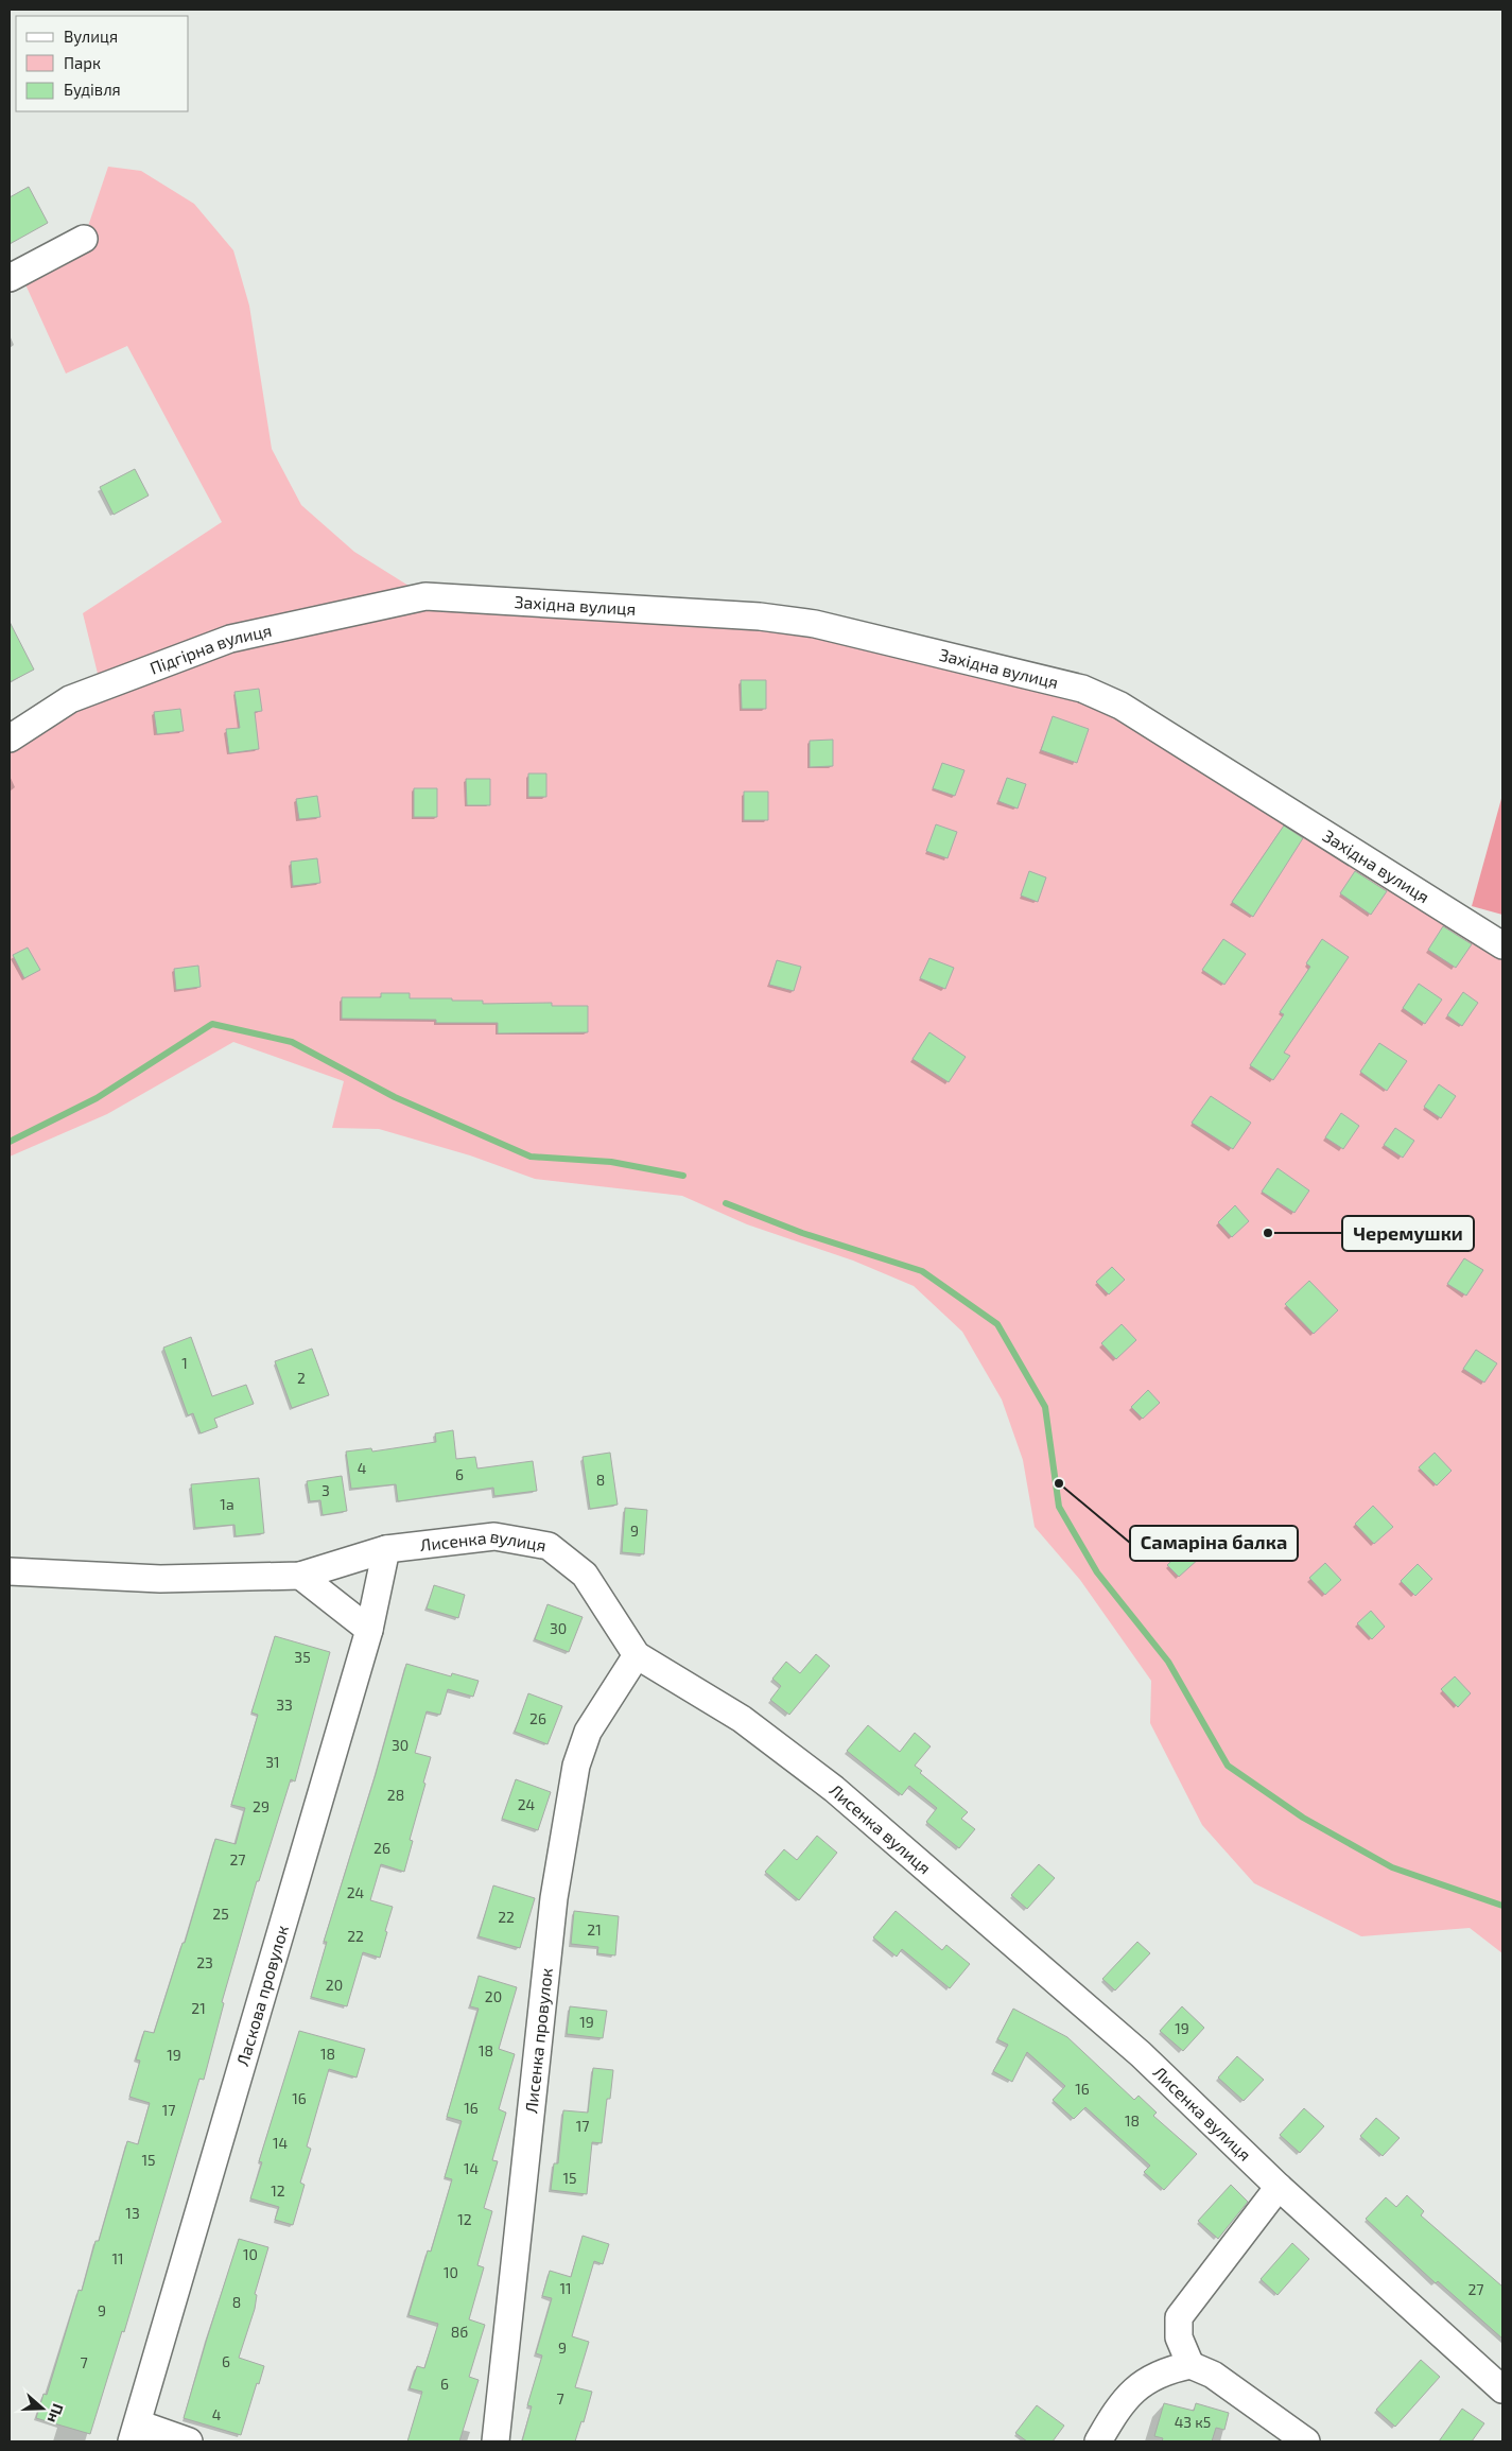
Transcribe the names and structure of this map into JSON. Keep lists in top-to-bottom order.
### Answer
{
  "streets": {
    "street": [
      "Західна вулиця",
      "Підгірна вулиця",
      "Лисенка вулиця",
      "Ласкова провулок",
      "Лисенка провулок"
    ]
  },
  "crossings": [
    ["Західна вулиця", "Підгірна вулиця"],
    ["Лисенка вулиця", "Ласкова провулок"],
    ["Лисенка вулиця", "Лисенка провулок"]
  ],
  "places": ["Черемушки", "Самаріна балка"],
  "house_numbers": [
    "1",
    "2",
    "4",
    "6",
    "8",
    "3",
    "1а",
    "9",
    "30",
    "35",
    "33",
    "26",
    "30",
    "31",
    "28",
    "24",
    "29",
    "26",
    "27",
    "24",
    "25",
    "22",
    "21",
    "22",
    "23",
    "20",
    "20",
    "21",
    "19",
    "19",
    "18",
    "18",
    "19",
    "16",
    "16",
    "16",
    "17",
    "18",
    "17",
    "14",
    "15",
    "14",
    "15",
    "12",
    "13",
    "12",
    "10",
    "11",
    "10",
    "11",
    "27",
    "8",
    "9",
    "8б",
    "9",
    "6",
    "7",
    "6",
    "7",
    "4",
    "43 к5"
  ],
  "legend": ["Вулиця", "Парк", "Будівля"],
  "north": "right"
}
